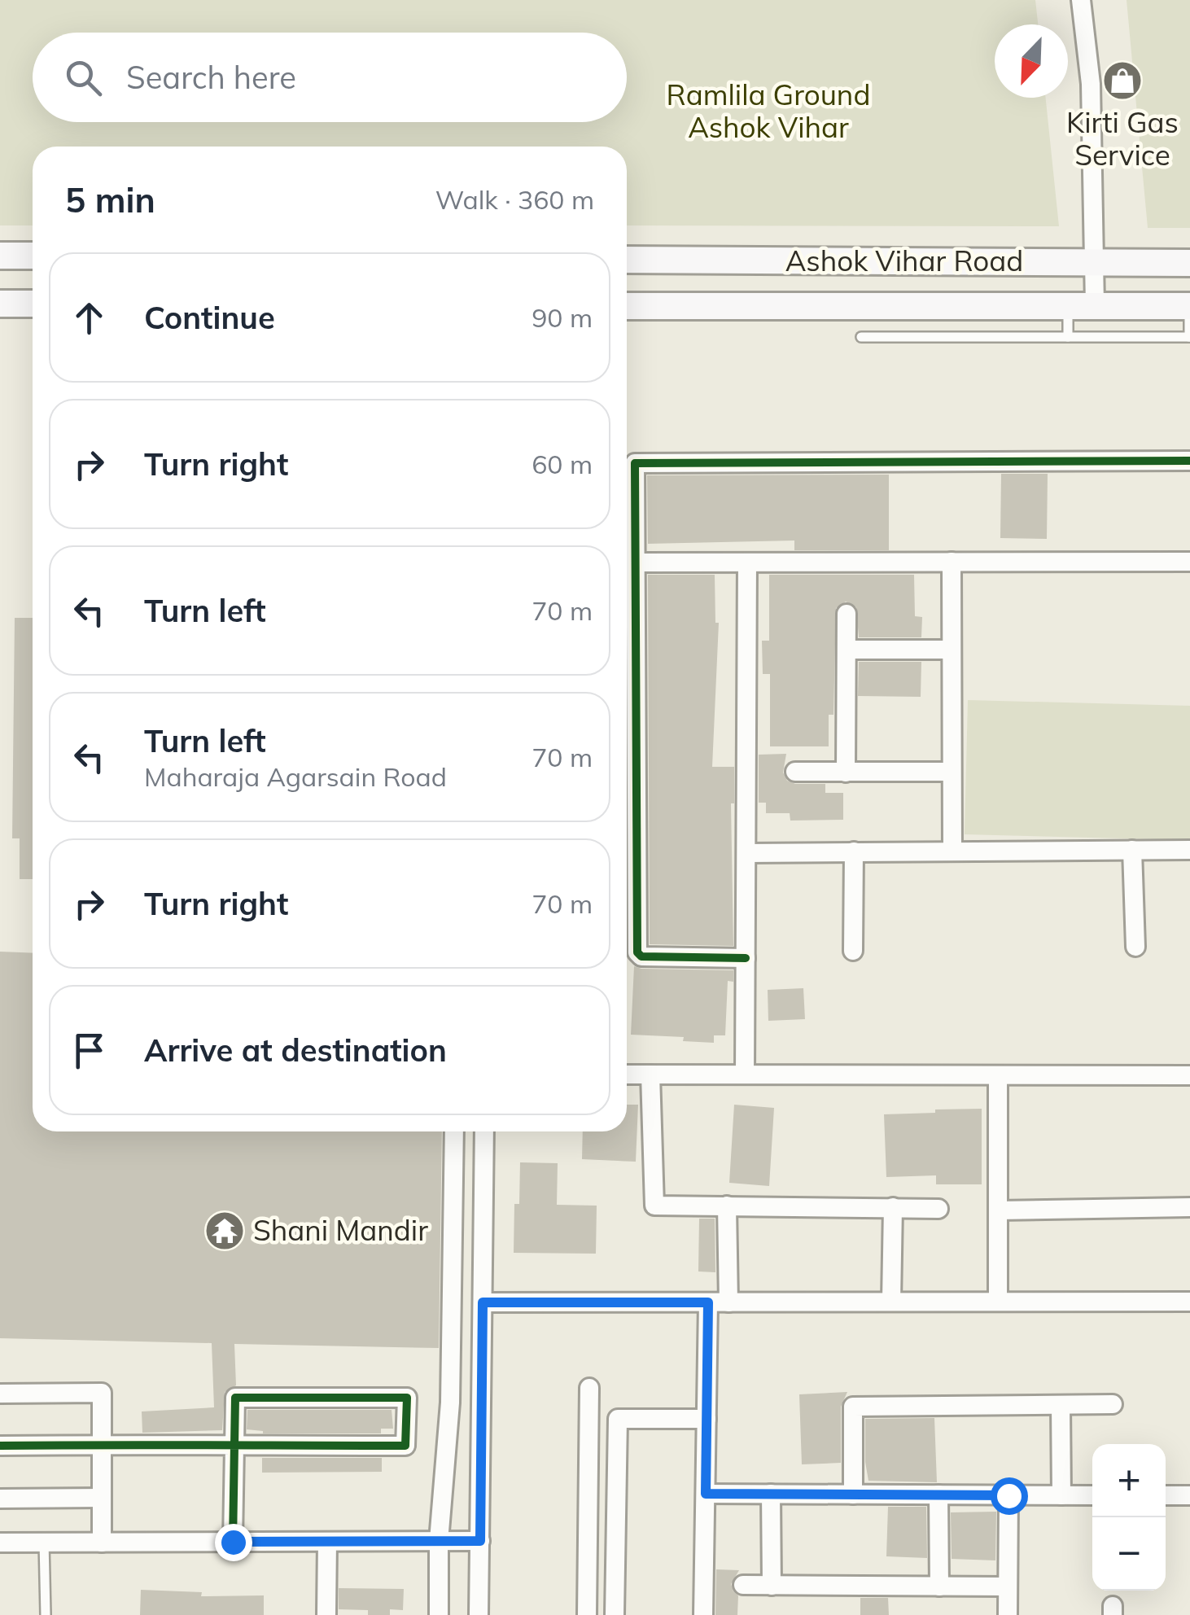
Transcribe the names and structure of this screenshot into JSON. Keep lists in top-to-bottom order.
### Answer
{
  "streets": {
    "main road": ["Ashok Vihar Road"]
  },
  "parks": ["Ramlila Ground Ashok Vihar"],
  "places": {
    "shop": ["Kirti Gas Service"],
    "temple": ["Shani Mandir"]
  },
  "north": "bottom left",
  "page": {
    "search": "Search here",
    "heading": ["5 min", "Walk · 360 m"],
    "list": [
      ["Continue", "90 m"],
      ["Turn right", "60 m"],
      ["Turn left", "70 m"],
      ["Turn left", "Maharaja Agarsain Road", "70 m"],
      ["Turn right", "70 m"],
      "Arrive at destination"
    ],
    "map_buttons": ["+", "−"]
  }
}
